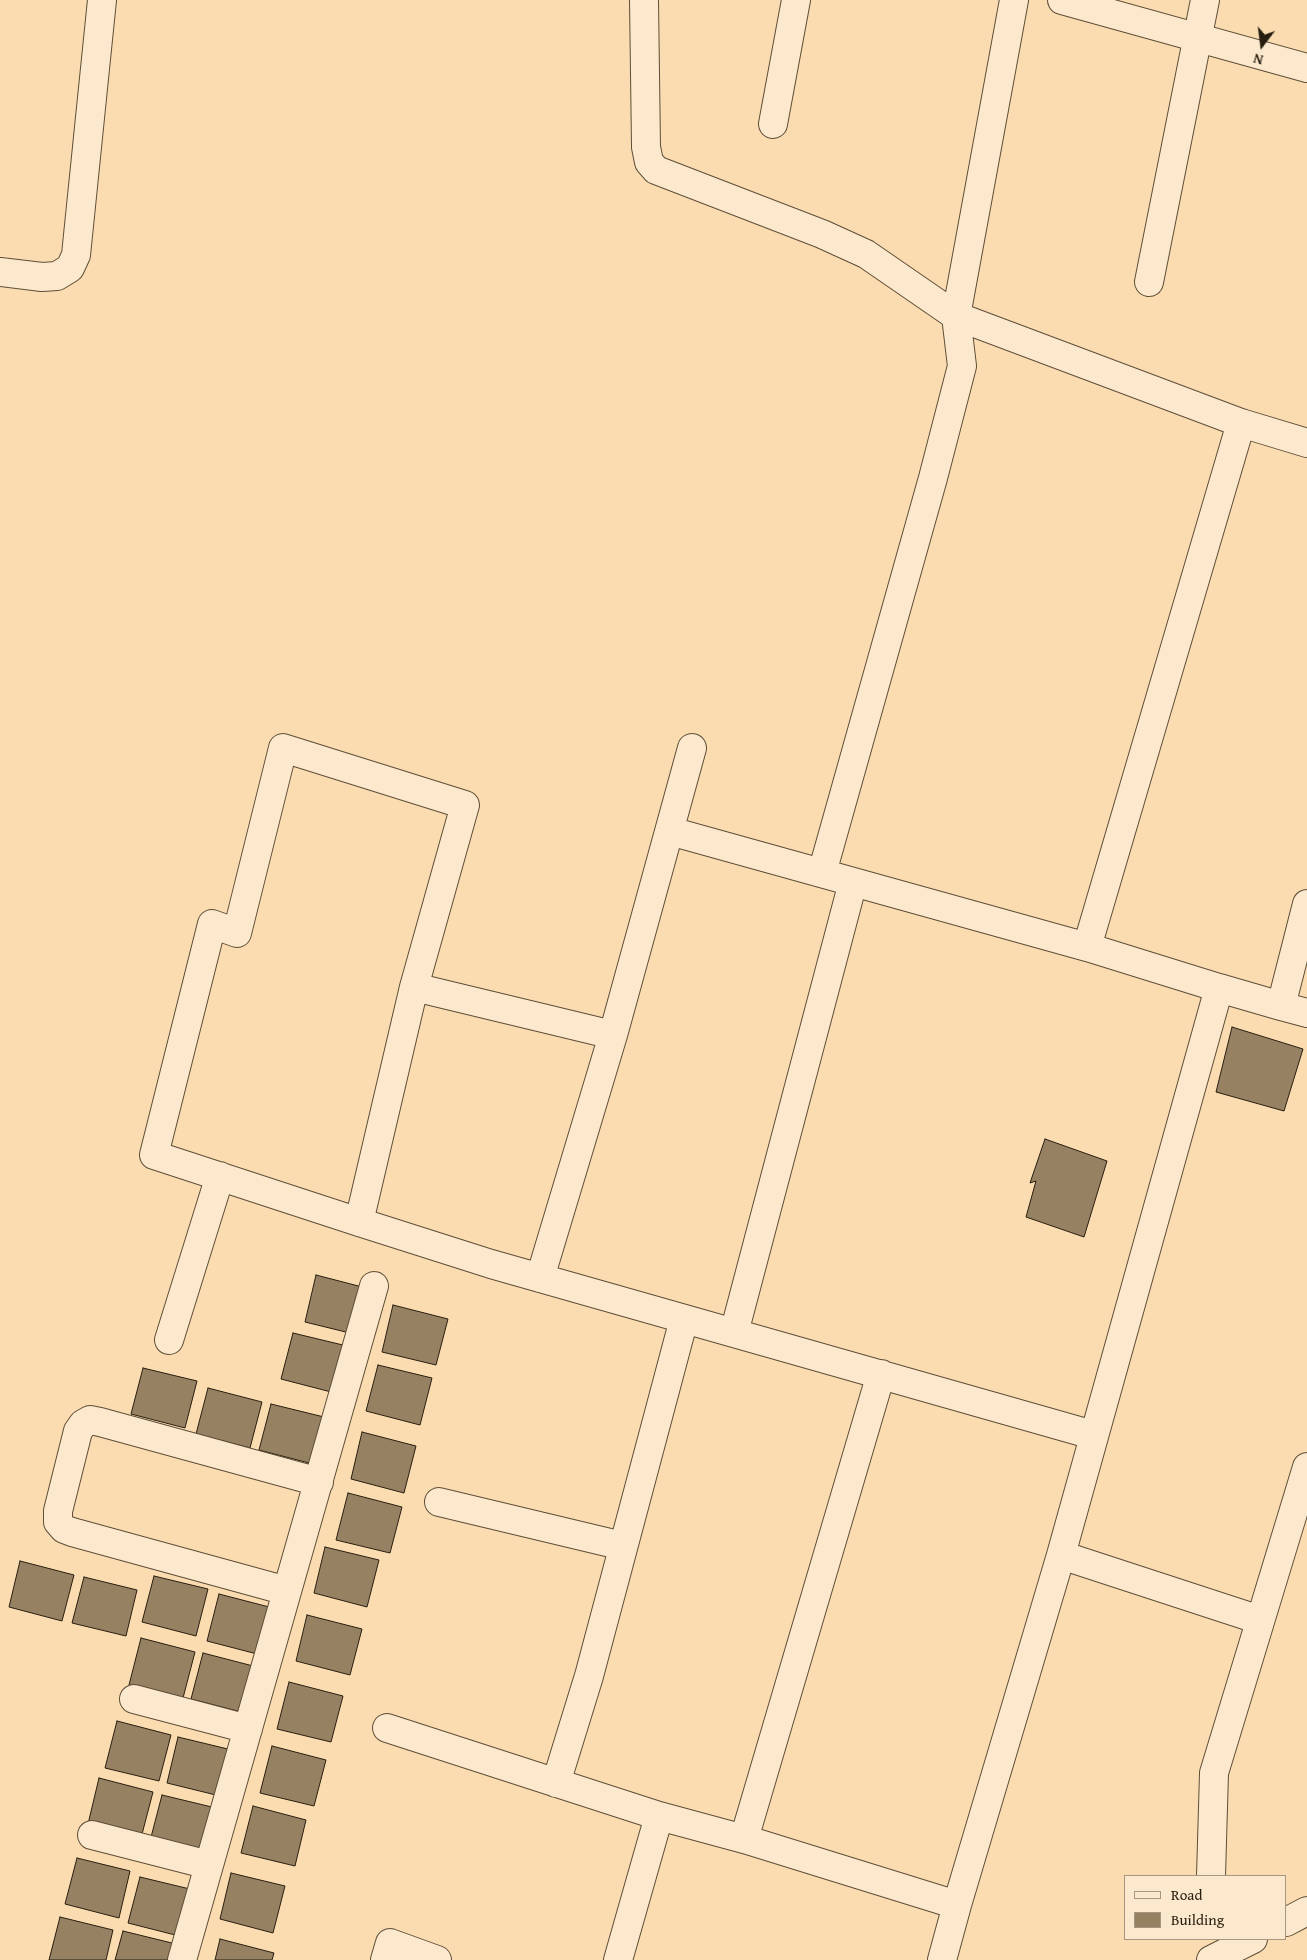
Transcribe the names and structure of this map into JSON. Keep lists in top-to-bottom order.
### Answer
{
  "legend": ["Road", "Building"],
  "north": "bottom"
}
